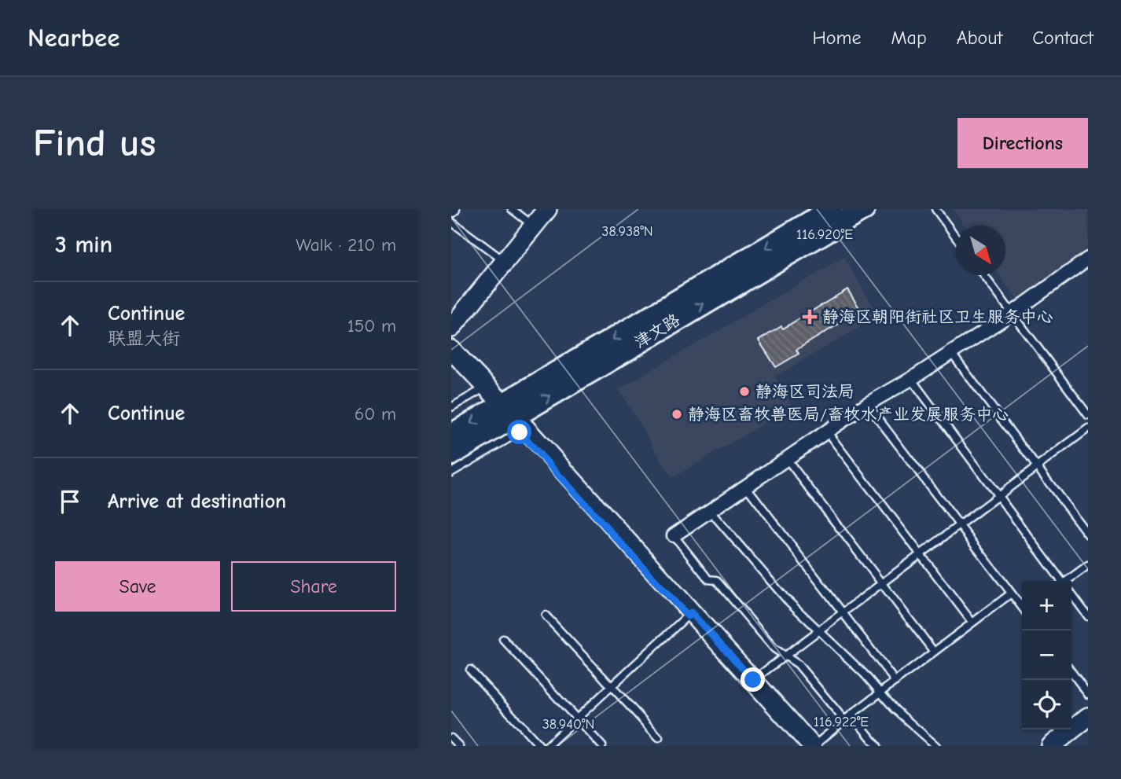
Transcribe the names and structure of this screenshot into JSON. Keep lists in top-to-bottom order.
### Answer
{
  "streets": {
    "main road": ["津文路"]
  },
  "places": {
    "health": ["静海区朝阳街社区卫生服务中心"],
    "other": ["静海区司法局", "静海区畜牧兽医局/畜牧水产业发展服务中心"]
  },
  "north": "bottom right",
  "page": {
    "header": "Nearbee",
    "nav": [
      "Home",
      "Map",
      "About",
      "Contact"
    ],
    "buttons": [
      "Directions",
      ["Save", "Share"]
    ],
    "title": "Find us",
    "heading": ["3 min", "Walk · 210 m"],
    "list": [
      ["Continue", "联盟大街", "150 m"],
      ["Continue", "60 m"],
      "Arrive at destination"
    ],
    "map_buttons": ["+", "−"]
  },
  "coordinates": [
    "38.938°N",
    "116.920°E",
    "116.922°E",
    "38.940°N"
  ]
}
